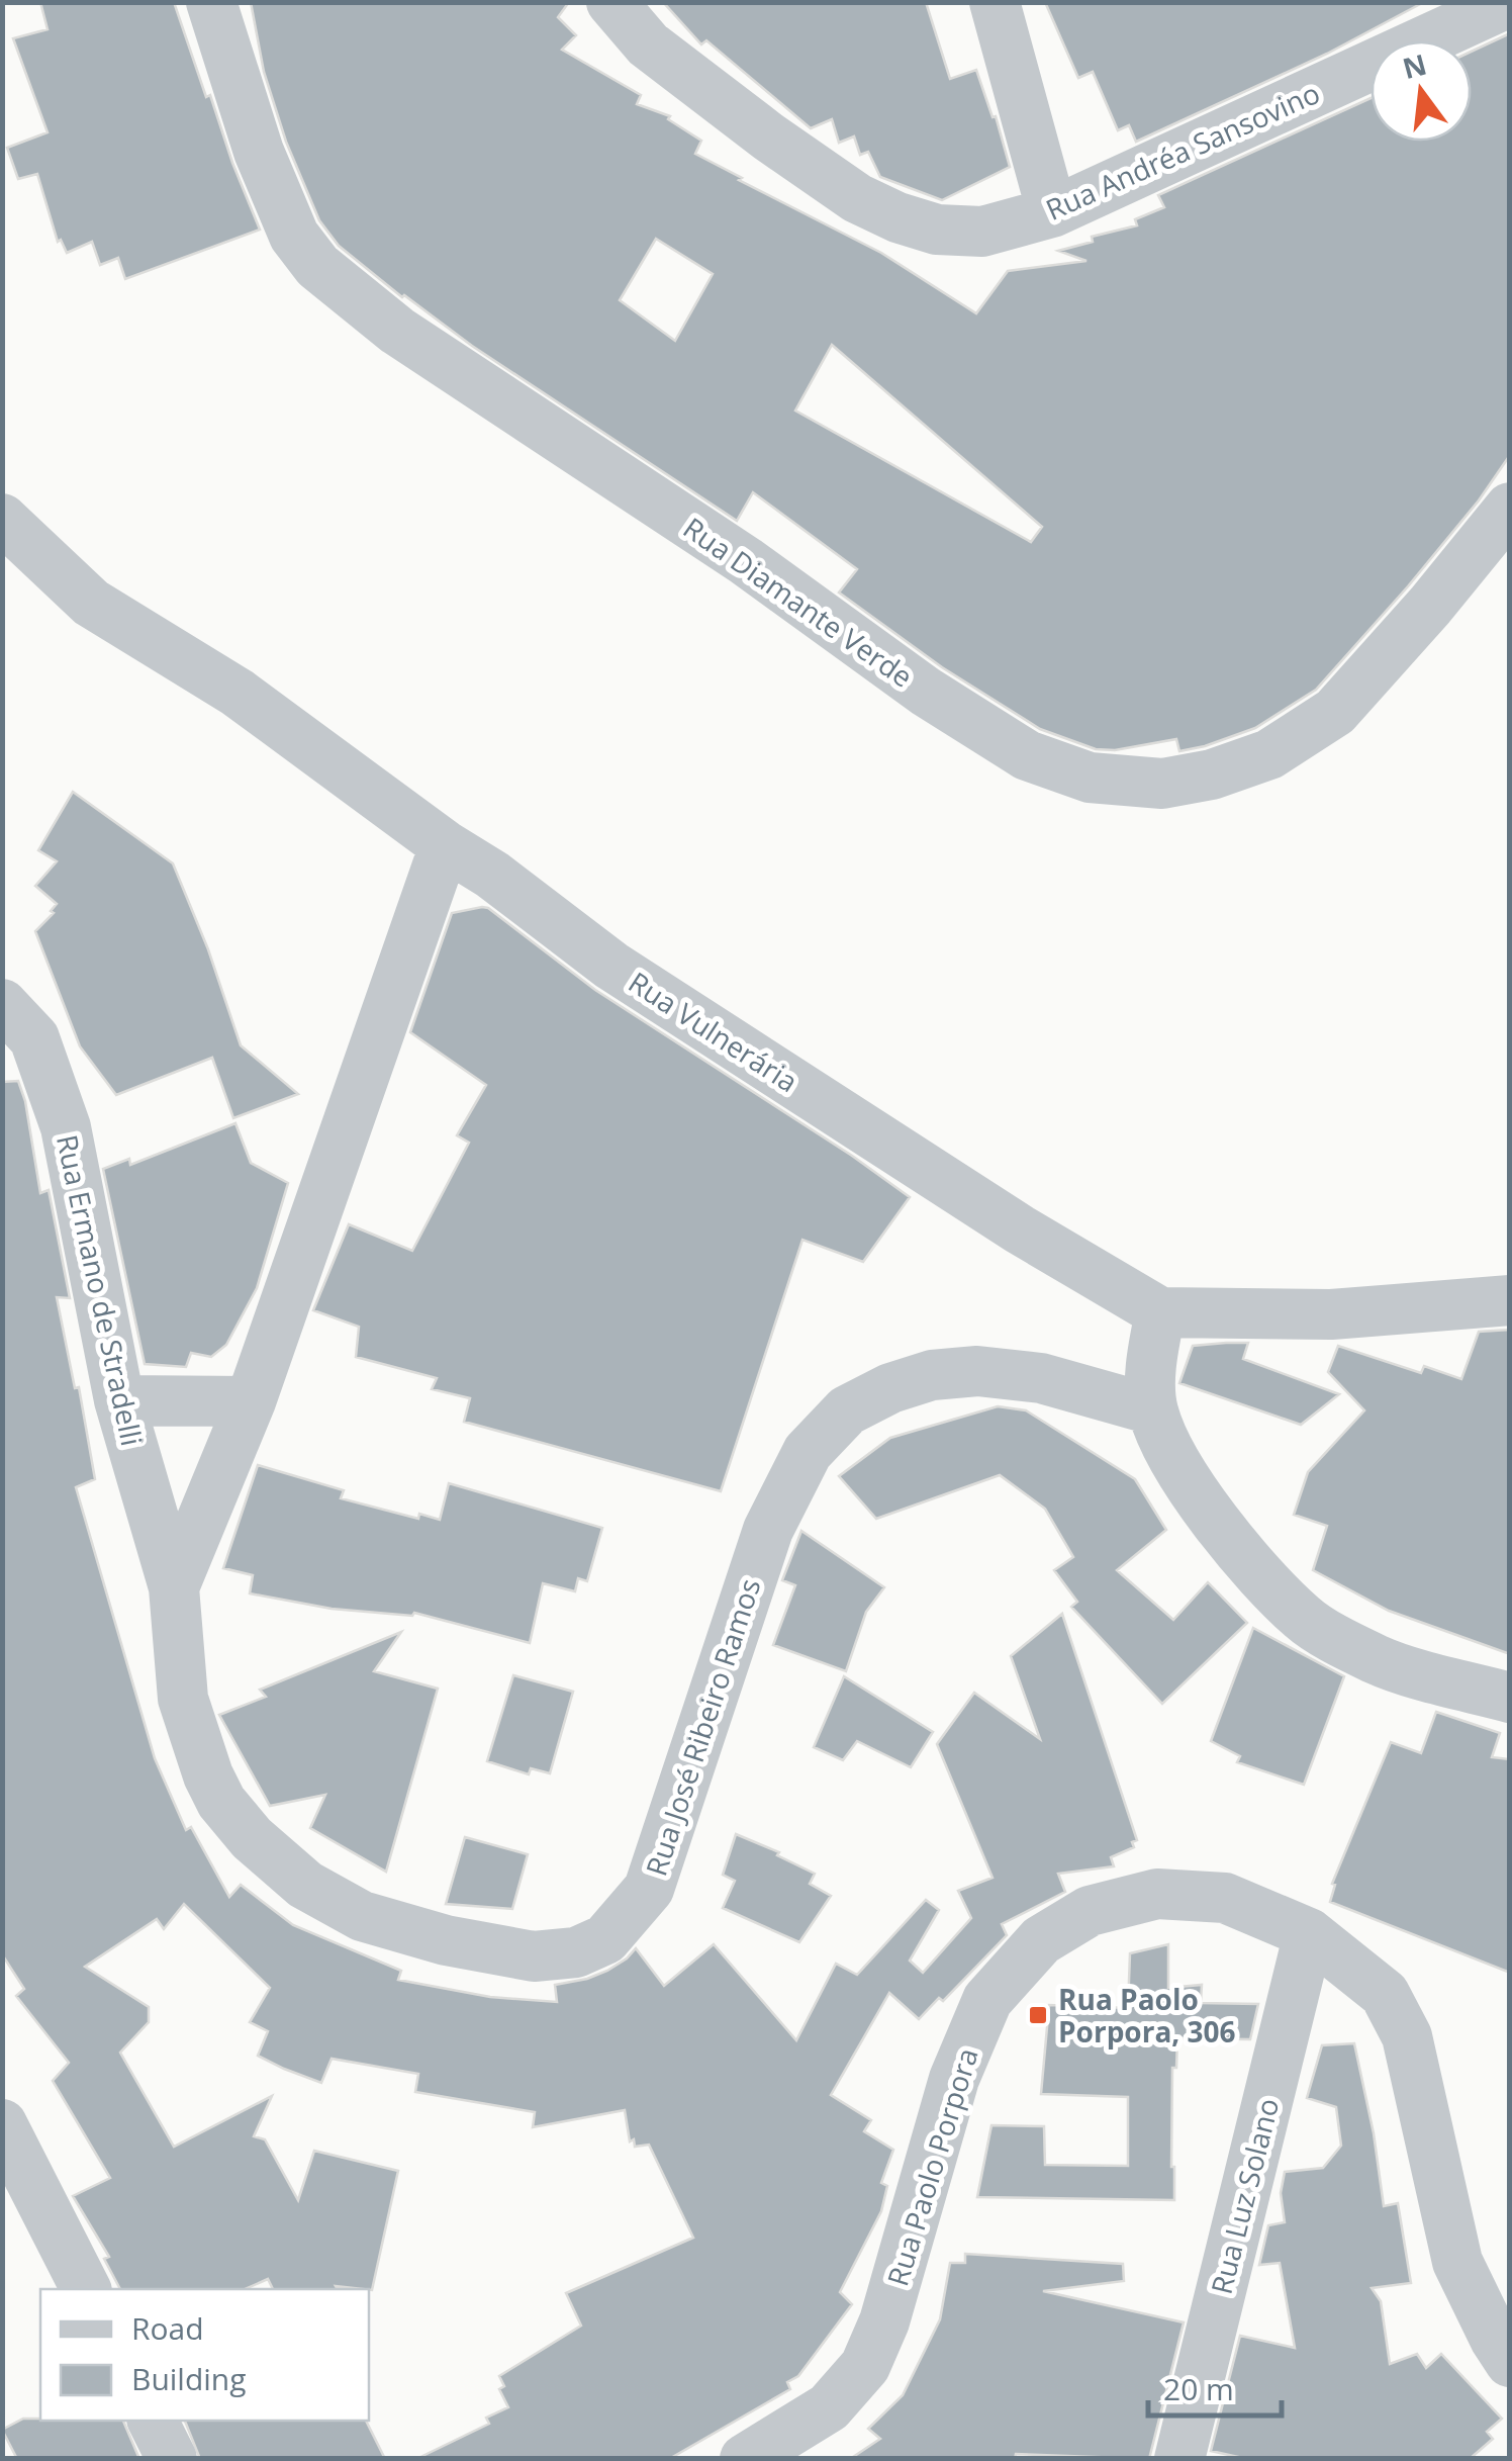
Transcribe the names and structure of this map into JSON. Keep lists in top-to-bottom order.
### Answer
{
  "streets": {
    "street": [
      "Rua Andréa Sansovino",
      "Rua Diamante Verde",
      "Rua Vulnerária",
      "Rua Ermano de Stradelli",
      "Rua José Ribeiro Ramos",
      "Rua Paolo Porpora",
      "Rua Luz Solano"
    ]
  },
  "crossings": [
    ["Rua Vulnerária", "Rua José Ribeiro Ramos"],
    ["Rua Ermano de Stradelli", "Rua José Ribeiro Ramos"],
    ["Rua Paolo Porpora", "Rua Luz Solano"]
  ],
  "places": {
    "transit": ["Rua Paolo Porpora, 306"]
  },
  "legend": ["Road", "Building"],
  "scale_bar": "20 m",
  "north": "top"
}
